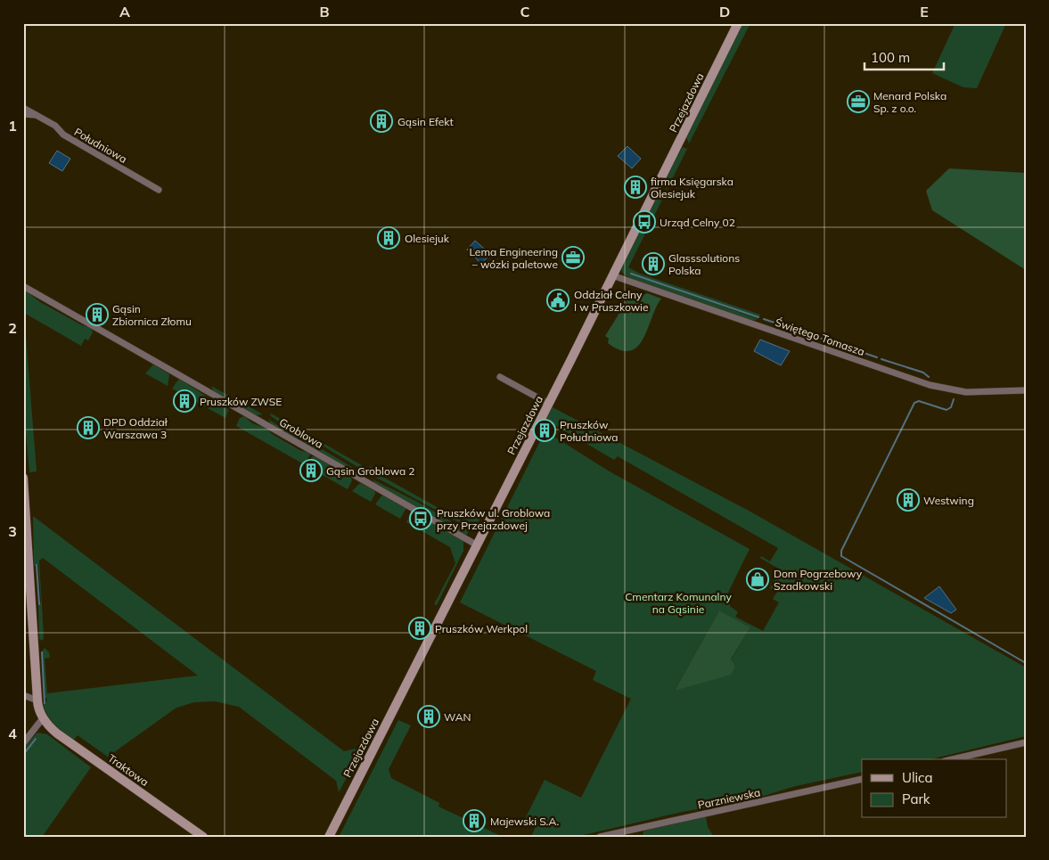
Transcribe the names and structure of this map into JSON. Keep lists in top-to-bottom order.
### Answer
{
  "streets": {
    "street": [
      "Przejazdowa",
      "Południowa",
      "Świętego Tomasza",
      "Groblowa",
      "Traktowa",
      "Parzniewska"
    ]
  },
  "crossings": [
    ["Przejazdowa", "Świętego Tomasza"],
    ["Przejazdowa", "Groblowa"]
  ],
  "parks": ["Cmentarz Komunalny na Gąsinie"],
  "places": {
    "office": ["Menard Polska Sp. z o.o.", "Lema Engineering – wózki paletowe"],
    "building": [
      "Gąsin Efekt",
      "firma Księgarska Olesiejuk",
      "Olesiejuk",
      "Glasssolutions Polska",
      "Gąsin Zbiornica Złomu",
      "Pruszków ZWSE",
      "DPD Oddział Warszawa 3",
      "Pruszków Południowa",
      "Gąsin Groblowa 2",
      "Westwing",
      "Pruszków Werkpol",
      "WAN",
      "Majewski S.A."
    ],
    "bus stop": ["Urząd Celny 02", "Pruszków ul. Groblowa przy Przejazdowej"],
    "public building": ["Oddział Celny I w Pruszkowie"],
    "shop": ["Dom Pogrzebowy Szadkowski"]
  },
  "legend": ["Ulica", "Park"],
  "scale_bar": "100 m",
  "grid": {
    "columns": [
      "A",
      "B",
      "C",
      "D",
      "E"
    ],
    "rows": [
      "1",
      "2",
      "3",
      "4"
    ]
  }
}
